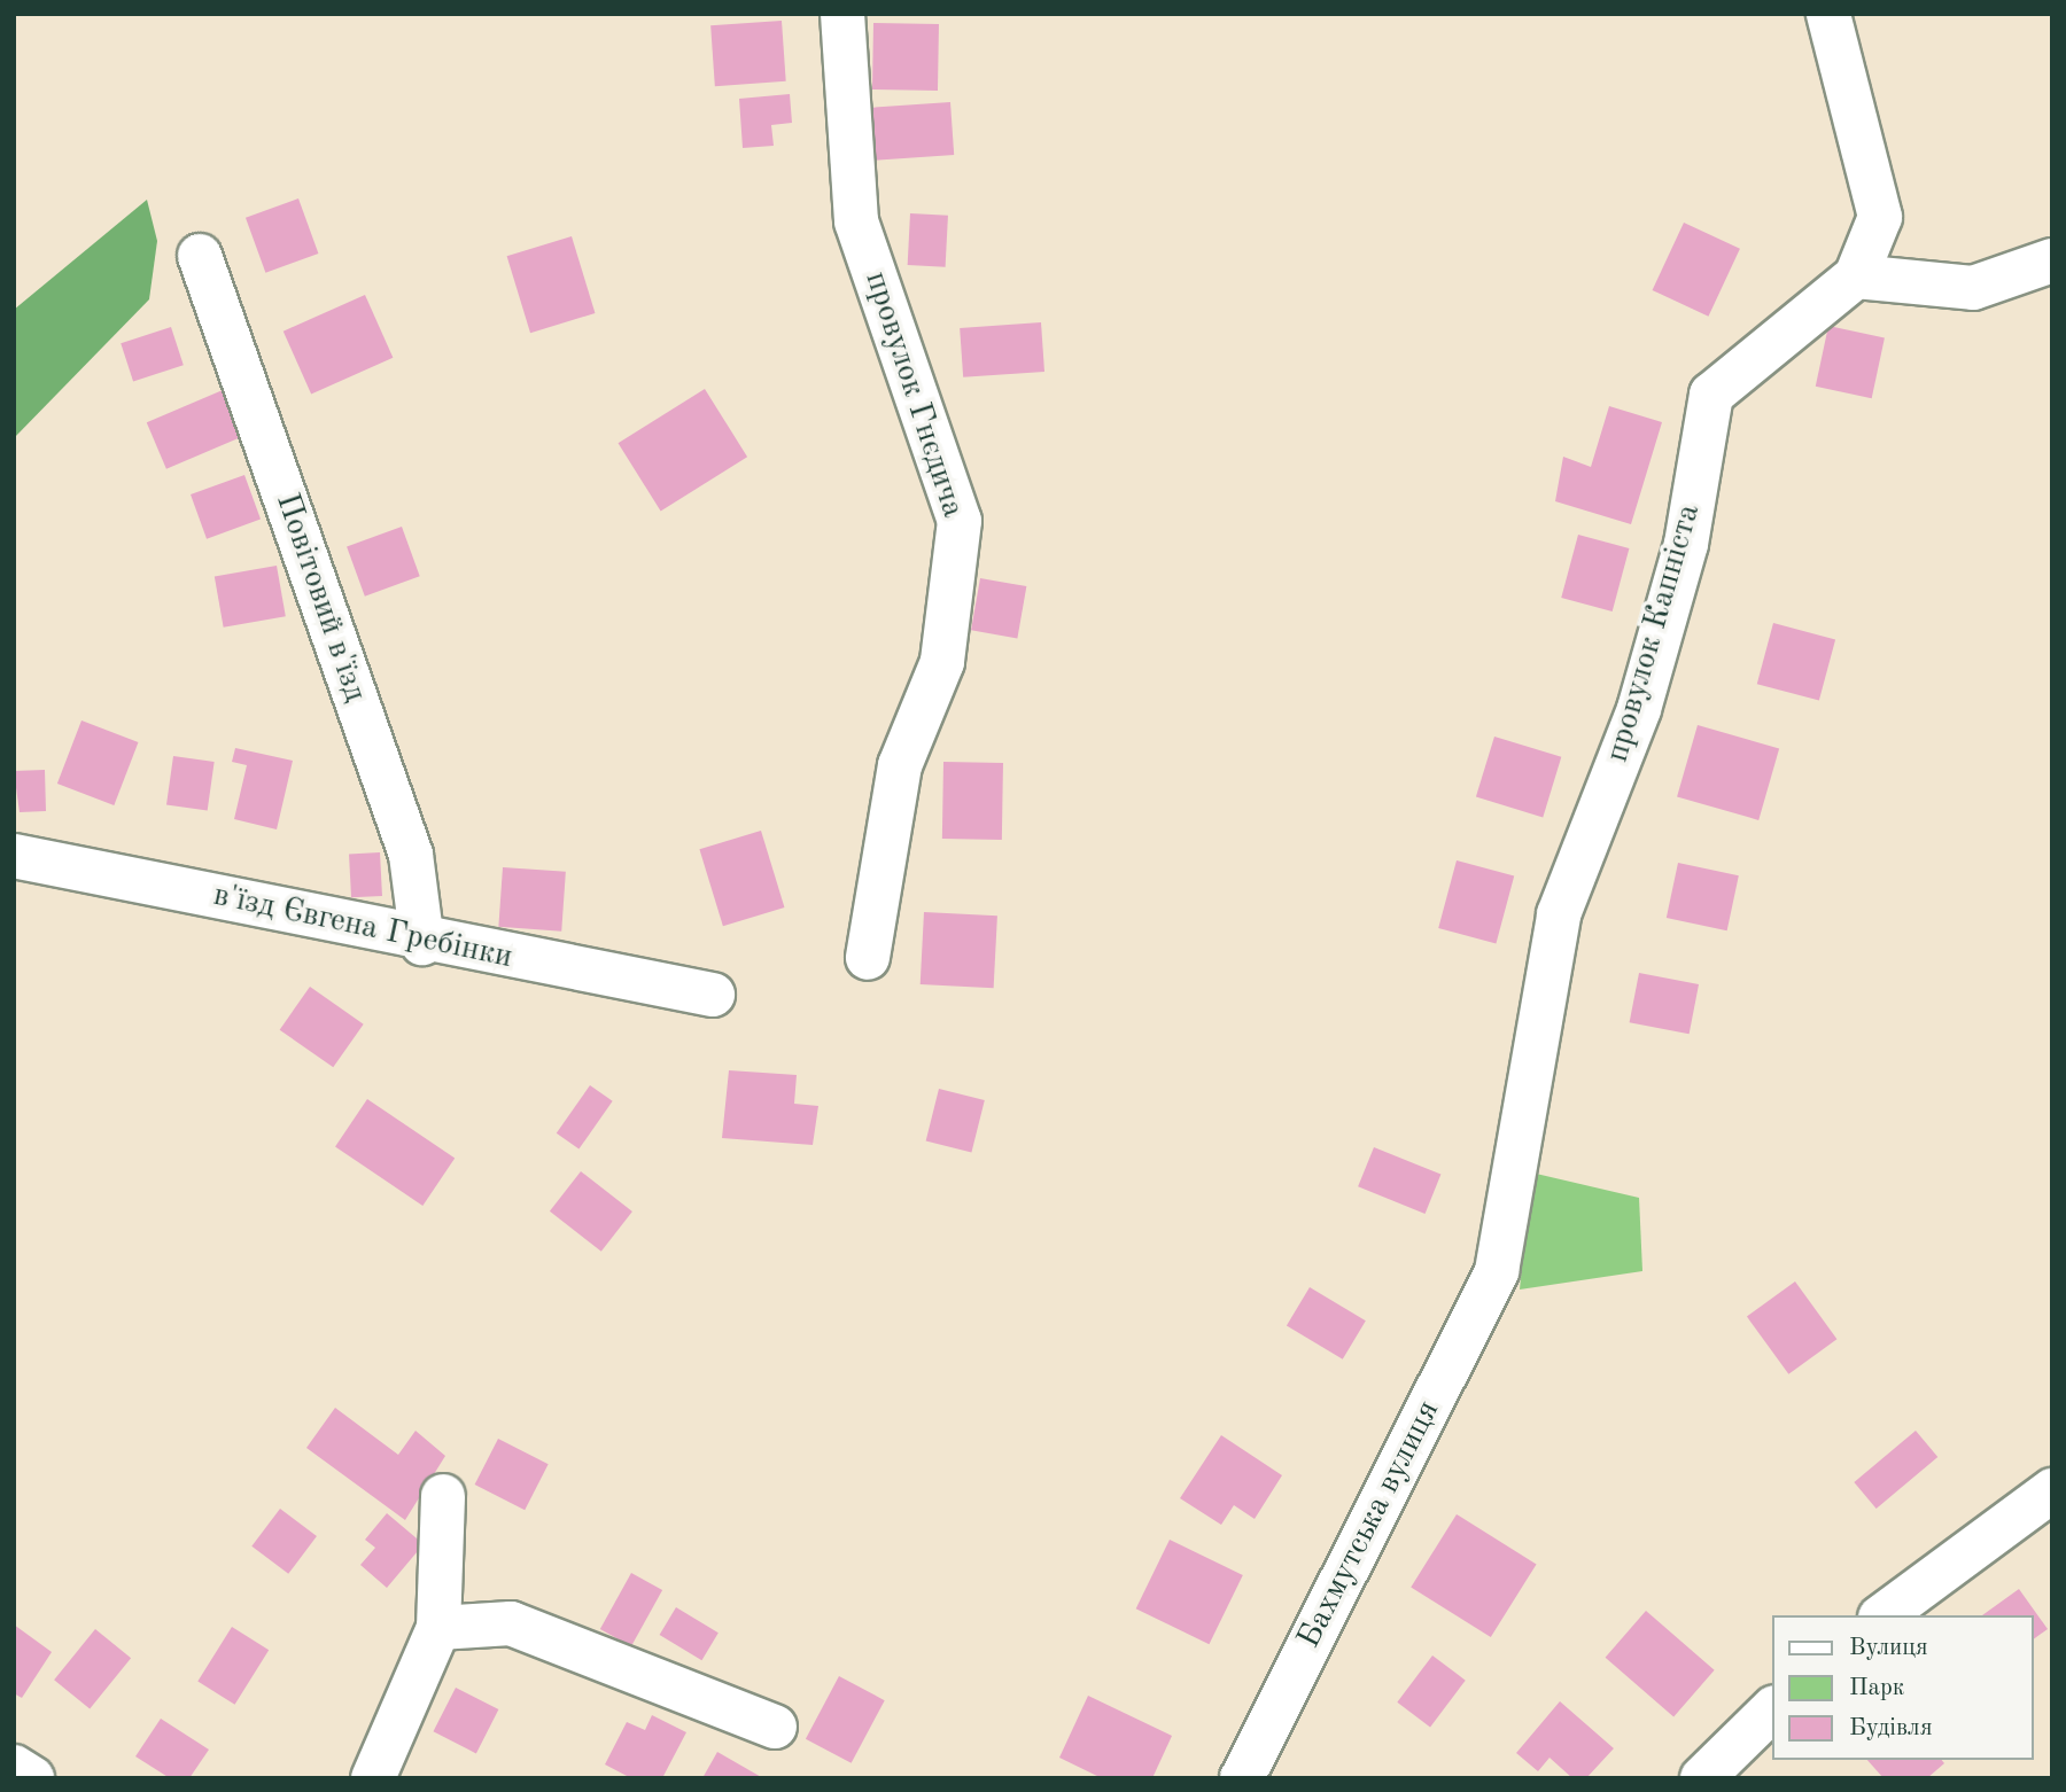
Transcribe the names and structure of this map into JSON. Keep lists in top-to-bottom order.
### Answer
{
  "streets": {
    "street": [
      "провулок Гнєдича",
      "Повітовий в'їзд",
      "провулок Капніста",
      "в'їзд Євгена Гребінки",
      "Бахмутська вулиця"
    ]
  },
  "crossings": [
    ["Повітовий в'їзд", "в'їзд Євгена Гребінки"],
    ["провулок Капніста", "Бахмутська вулиця"]
  ],
  "legend": ["Вулиця", "Парк", "Будівля"]
}
